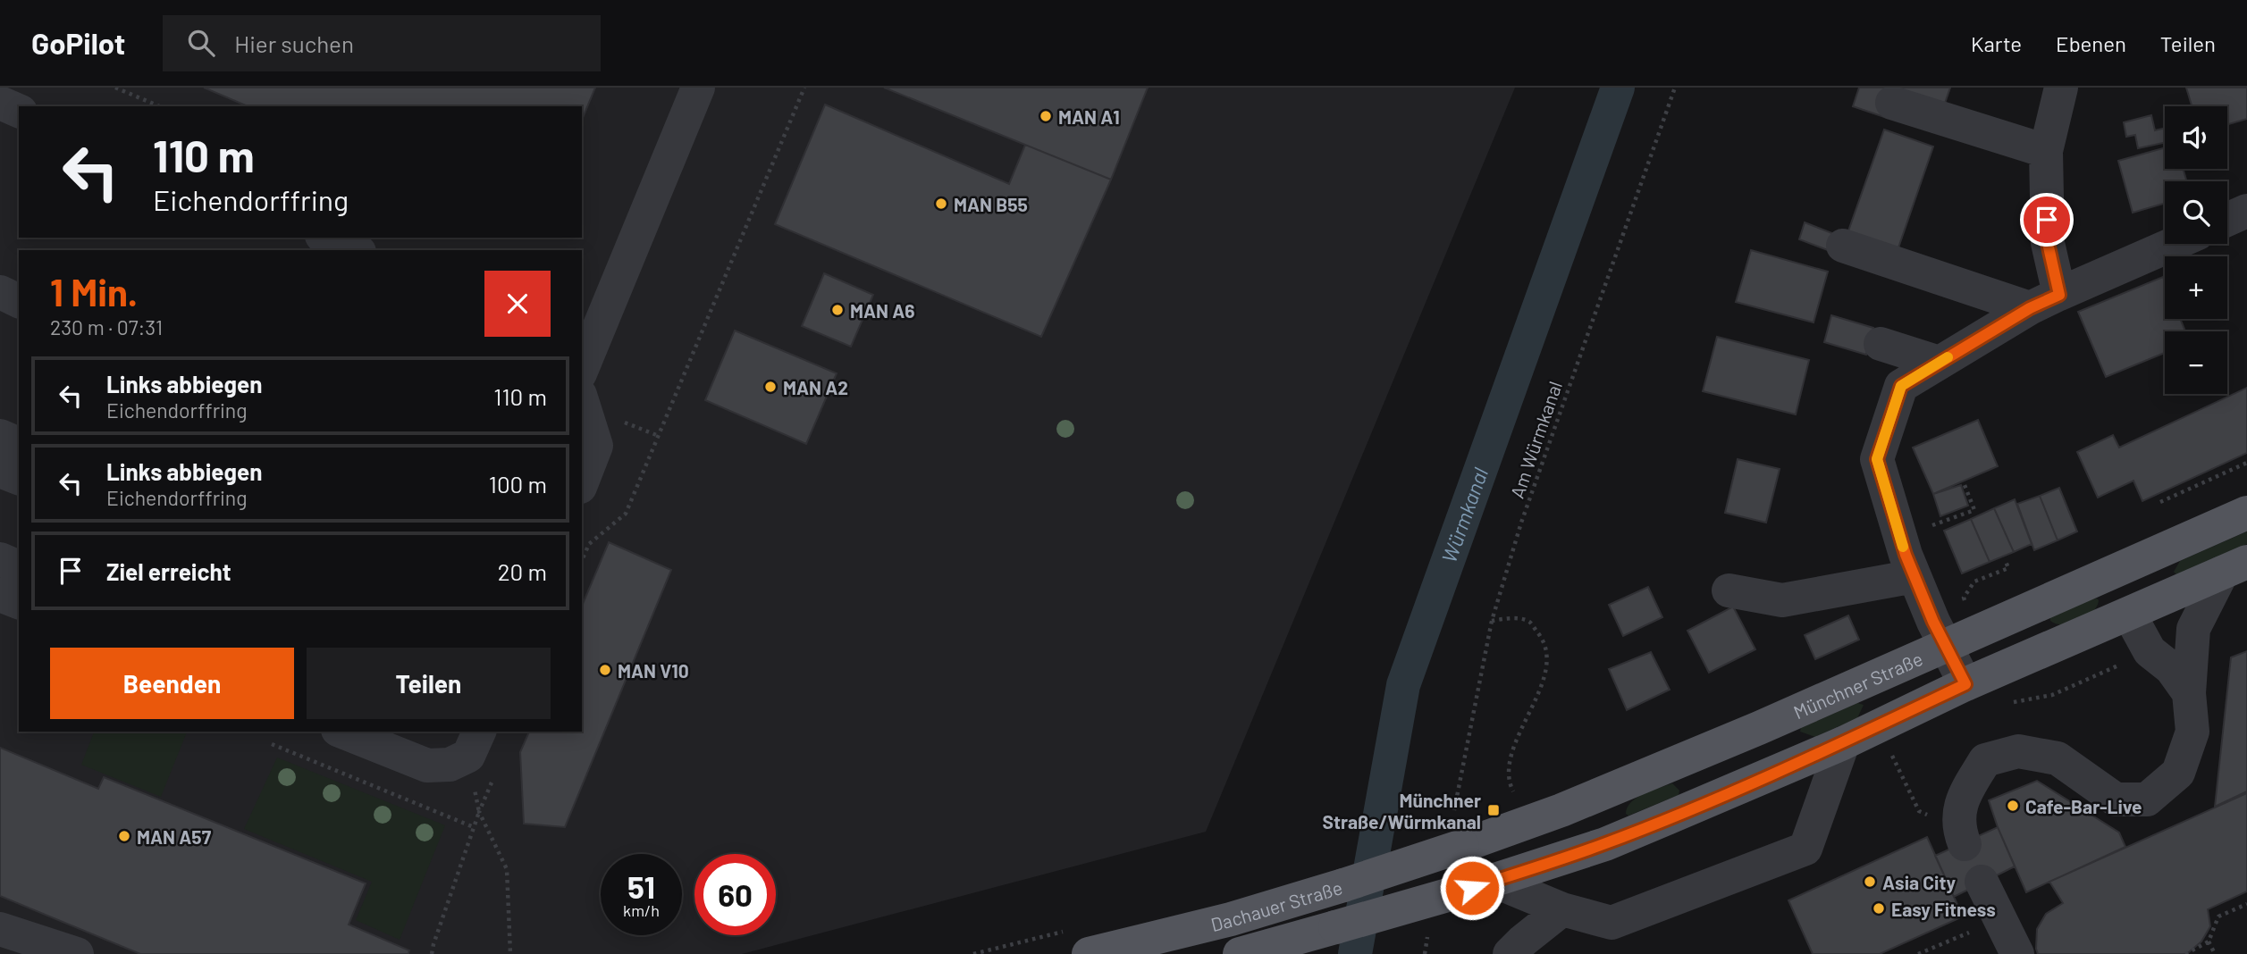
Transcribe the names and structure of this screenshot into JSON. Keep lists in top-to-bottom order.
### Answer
{
  "streets": {
    "main road": ["Münchner Straße", "Dachauer Straße"],
    "path": ["Am Würmkanal"]
  },
  "crossings": [
    ["Münchner Straße", "Dachauer Straße"]
  ],
  "water": ["Würmkanal"],
  "places": {
    "other": [
      "MAN A1",
      "MAN B55",
      "MAN A6",
      "MAN A2",
      "MAN V10",
      "Cafe-Bar-Live",
      "MAN A57",
      "Asia City",
      "Easy Fitness"
    ],
    "transit": ["Münchner Straße/Würmkanal"]
  },
  "page": {
    "header": "GoPilot",
    "search": "Hier suchen",
    "nav": ["Karte", "Ebenen", "Teilen"],
    "map_buttons": ["+", "−"],
    "turn": ["110 m", "Eichendorffring"],
    "heading": ["1 Min.", "230 m · 07:31"],
    "list": [
      {
        "name": "Links abbiegen",
        "note": "Eichendorffring",
        "value": "110 m"
      },
      {
        "name": "Links abbiegen",
        "note": "Eichendorffring",
        "value": "100 m"
      },
      {
        "name": "Ziel erreicht",
        "value": "20 m"
      }
    ],
    "buttons": ["Beenden", "Teilen"],
    "speed": "51 km/h",
    "limit": "60"
  }
}
